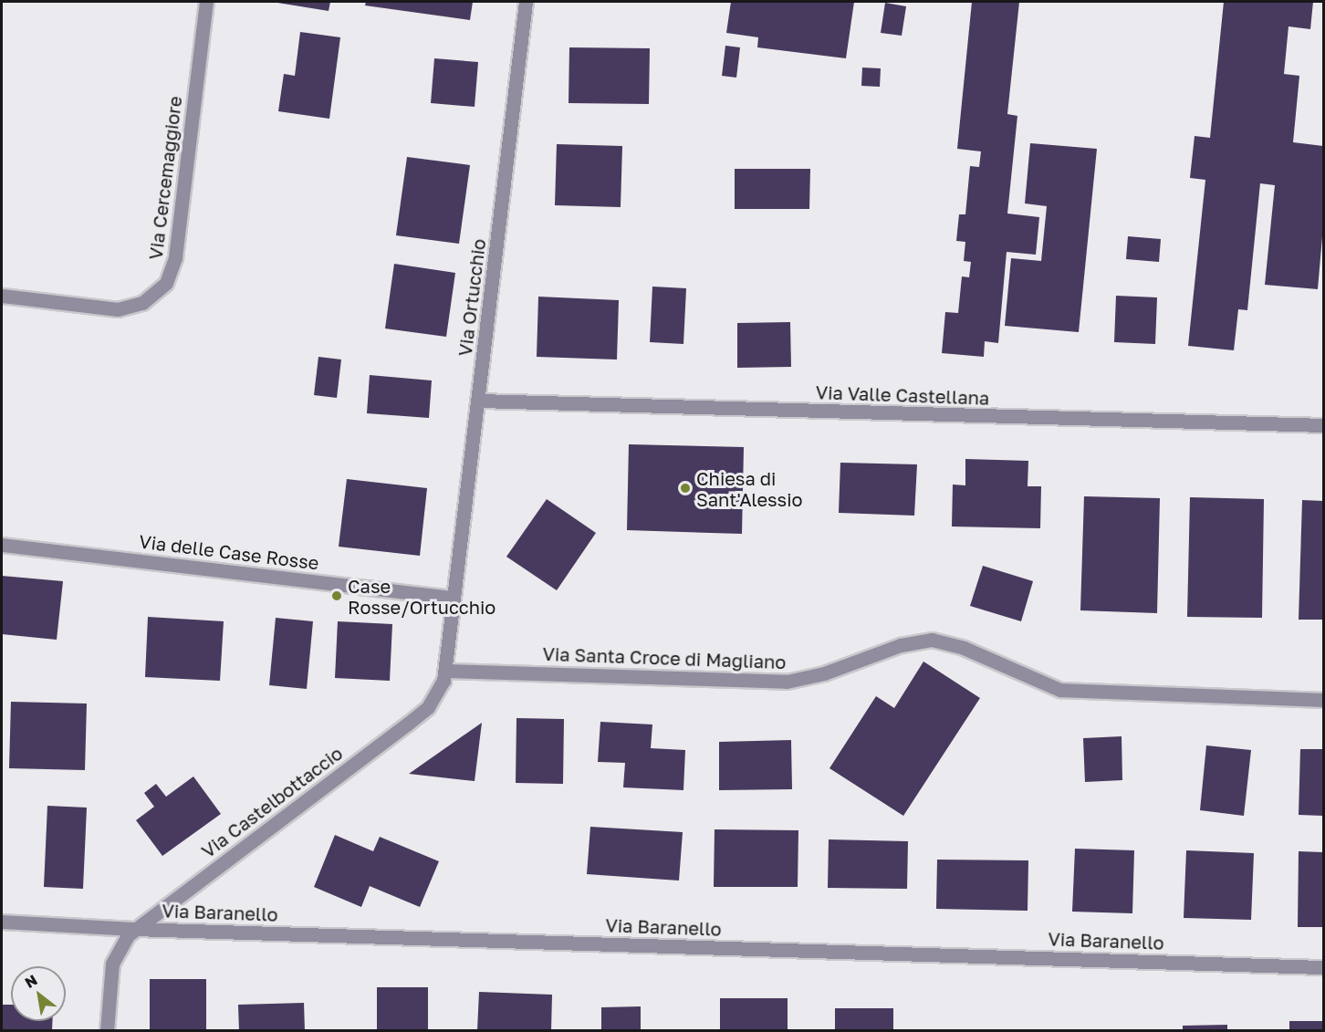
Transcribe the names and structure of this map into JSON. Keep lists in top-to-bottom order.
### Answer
{
  "streets": {
    "street": [
      "Via Cercemaggiore",
      "Via Ortucchio",
      "Via Valle Castellana",
      "Via delle Case Rosse",
      "Via Santa Croce di Magliano",
      "Via Castelbottaccio",
      "Via Baranello"
    ]
  },
  "crossings": [
    ["Via Ortucchio", "Via Valle Castellana"],
    ["Via Ortucchio", "Via delle Case Rosse"],
    ["Via Ortucchio", "Via Castelbottaccio"],
    ["Via delle Case Rosse", "Via Castelbottaccio"],
    ["Via Santa Croce di Magliano", "Via Castelbottaccio"],
    ["Via Castelbottaccio", "Via Baranello"]
  ],
  "places": ["Chiesa di Sant'Alessio", "Case Rosse/Ortucchio"],
  "north": "top left"
}
